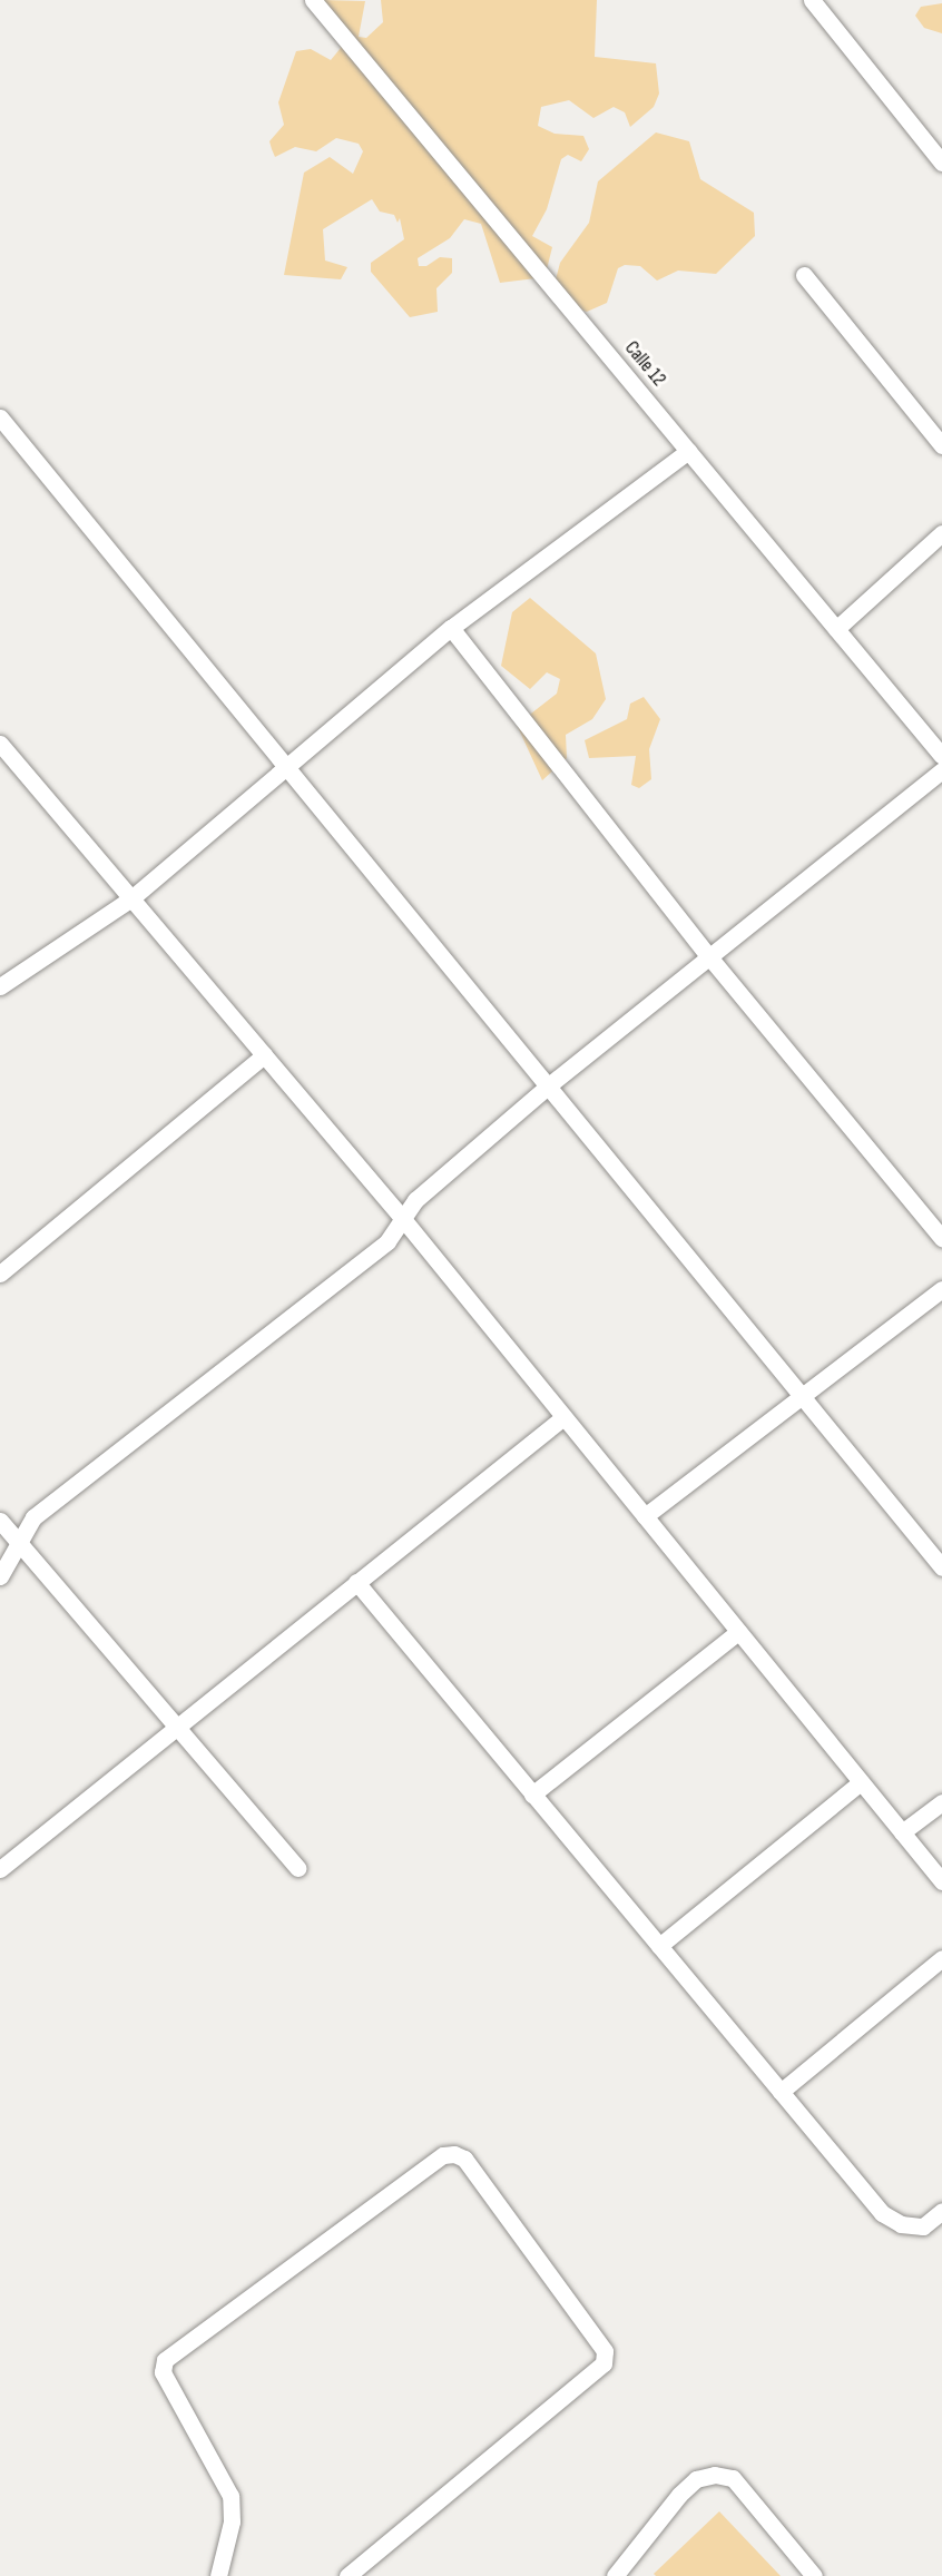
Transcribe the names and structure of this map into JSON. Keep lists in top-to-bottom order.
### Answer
{
  "streets": {
    "street": ["Calle 12"]
  }
}
